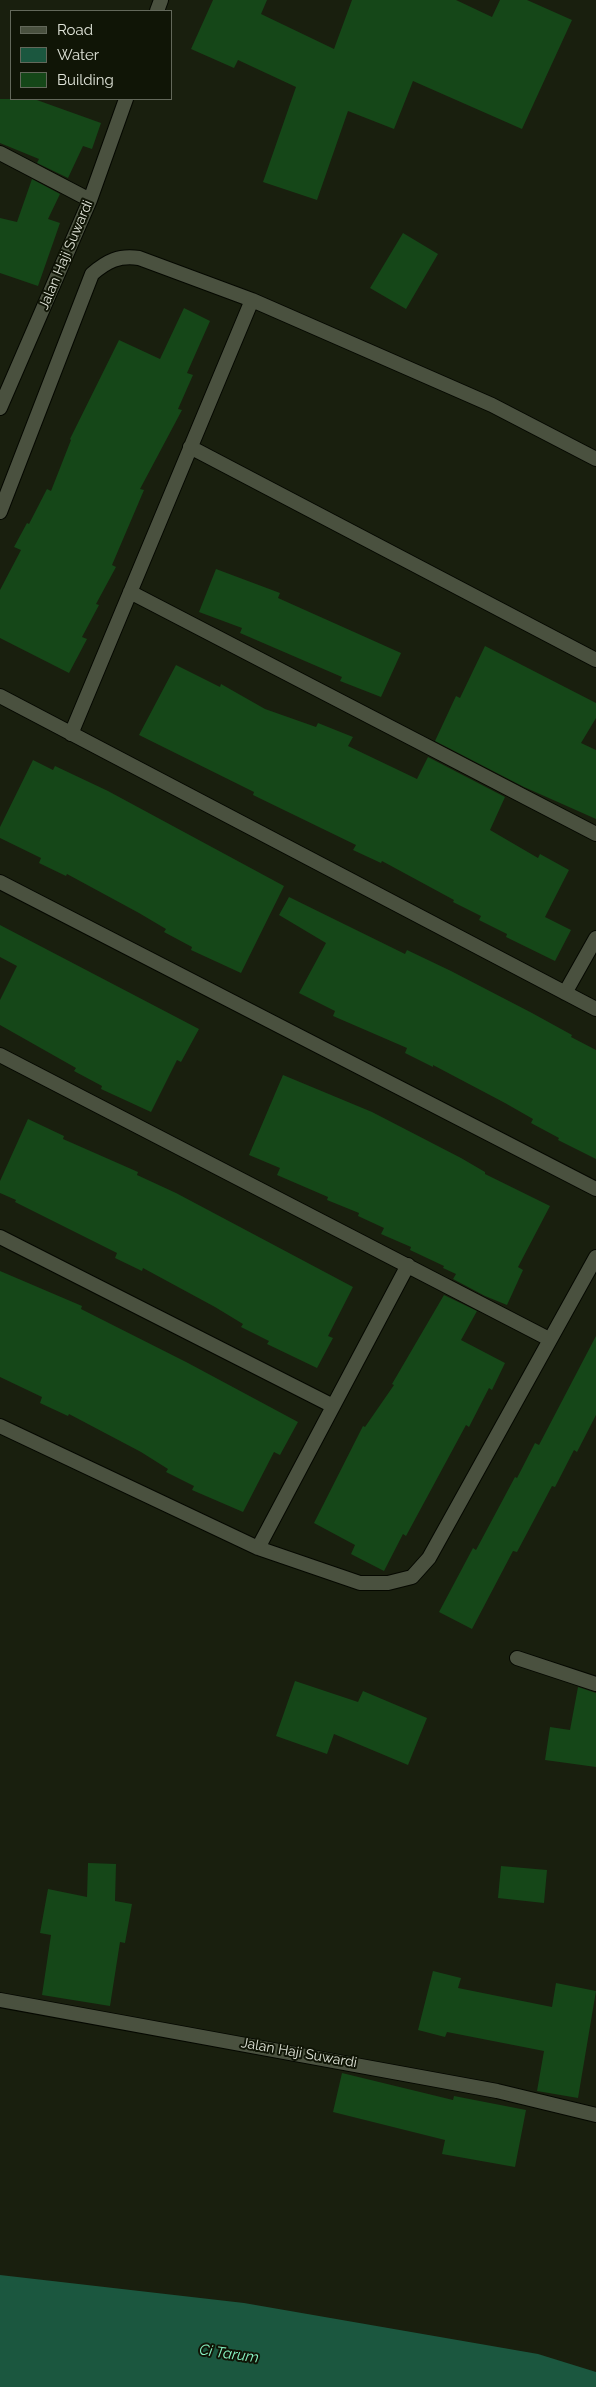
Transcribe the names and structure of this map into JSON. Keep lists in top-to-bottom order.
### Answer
{
  "streets": {
    "street": ["Jalan Haji Suwardi"]
  },
  "water": ["Ci Tarum"],
  "legend": ["Road", "Water", "Building"]
}
